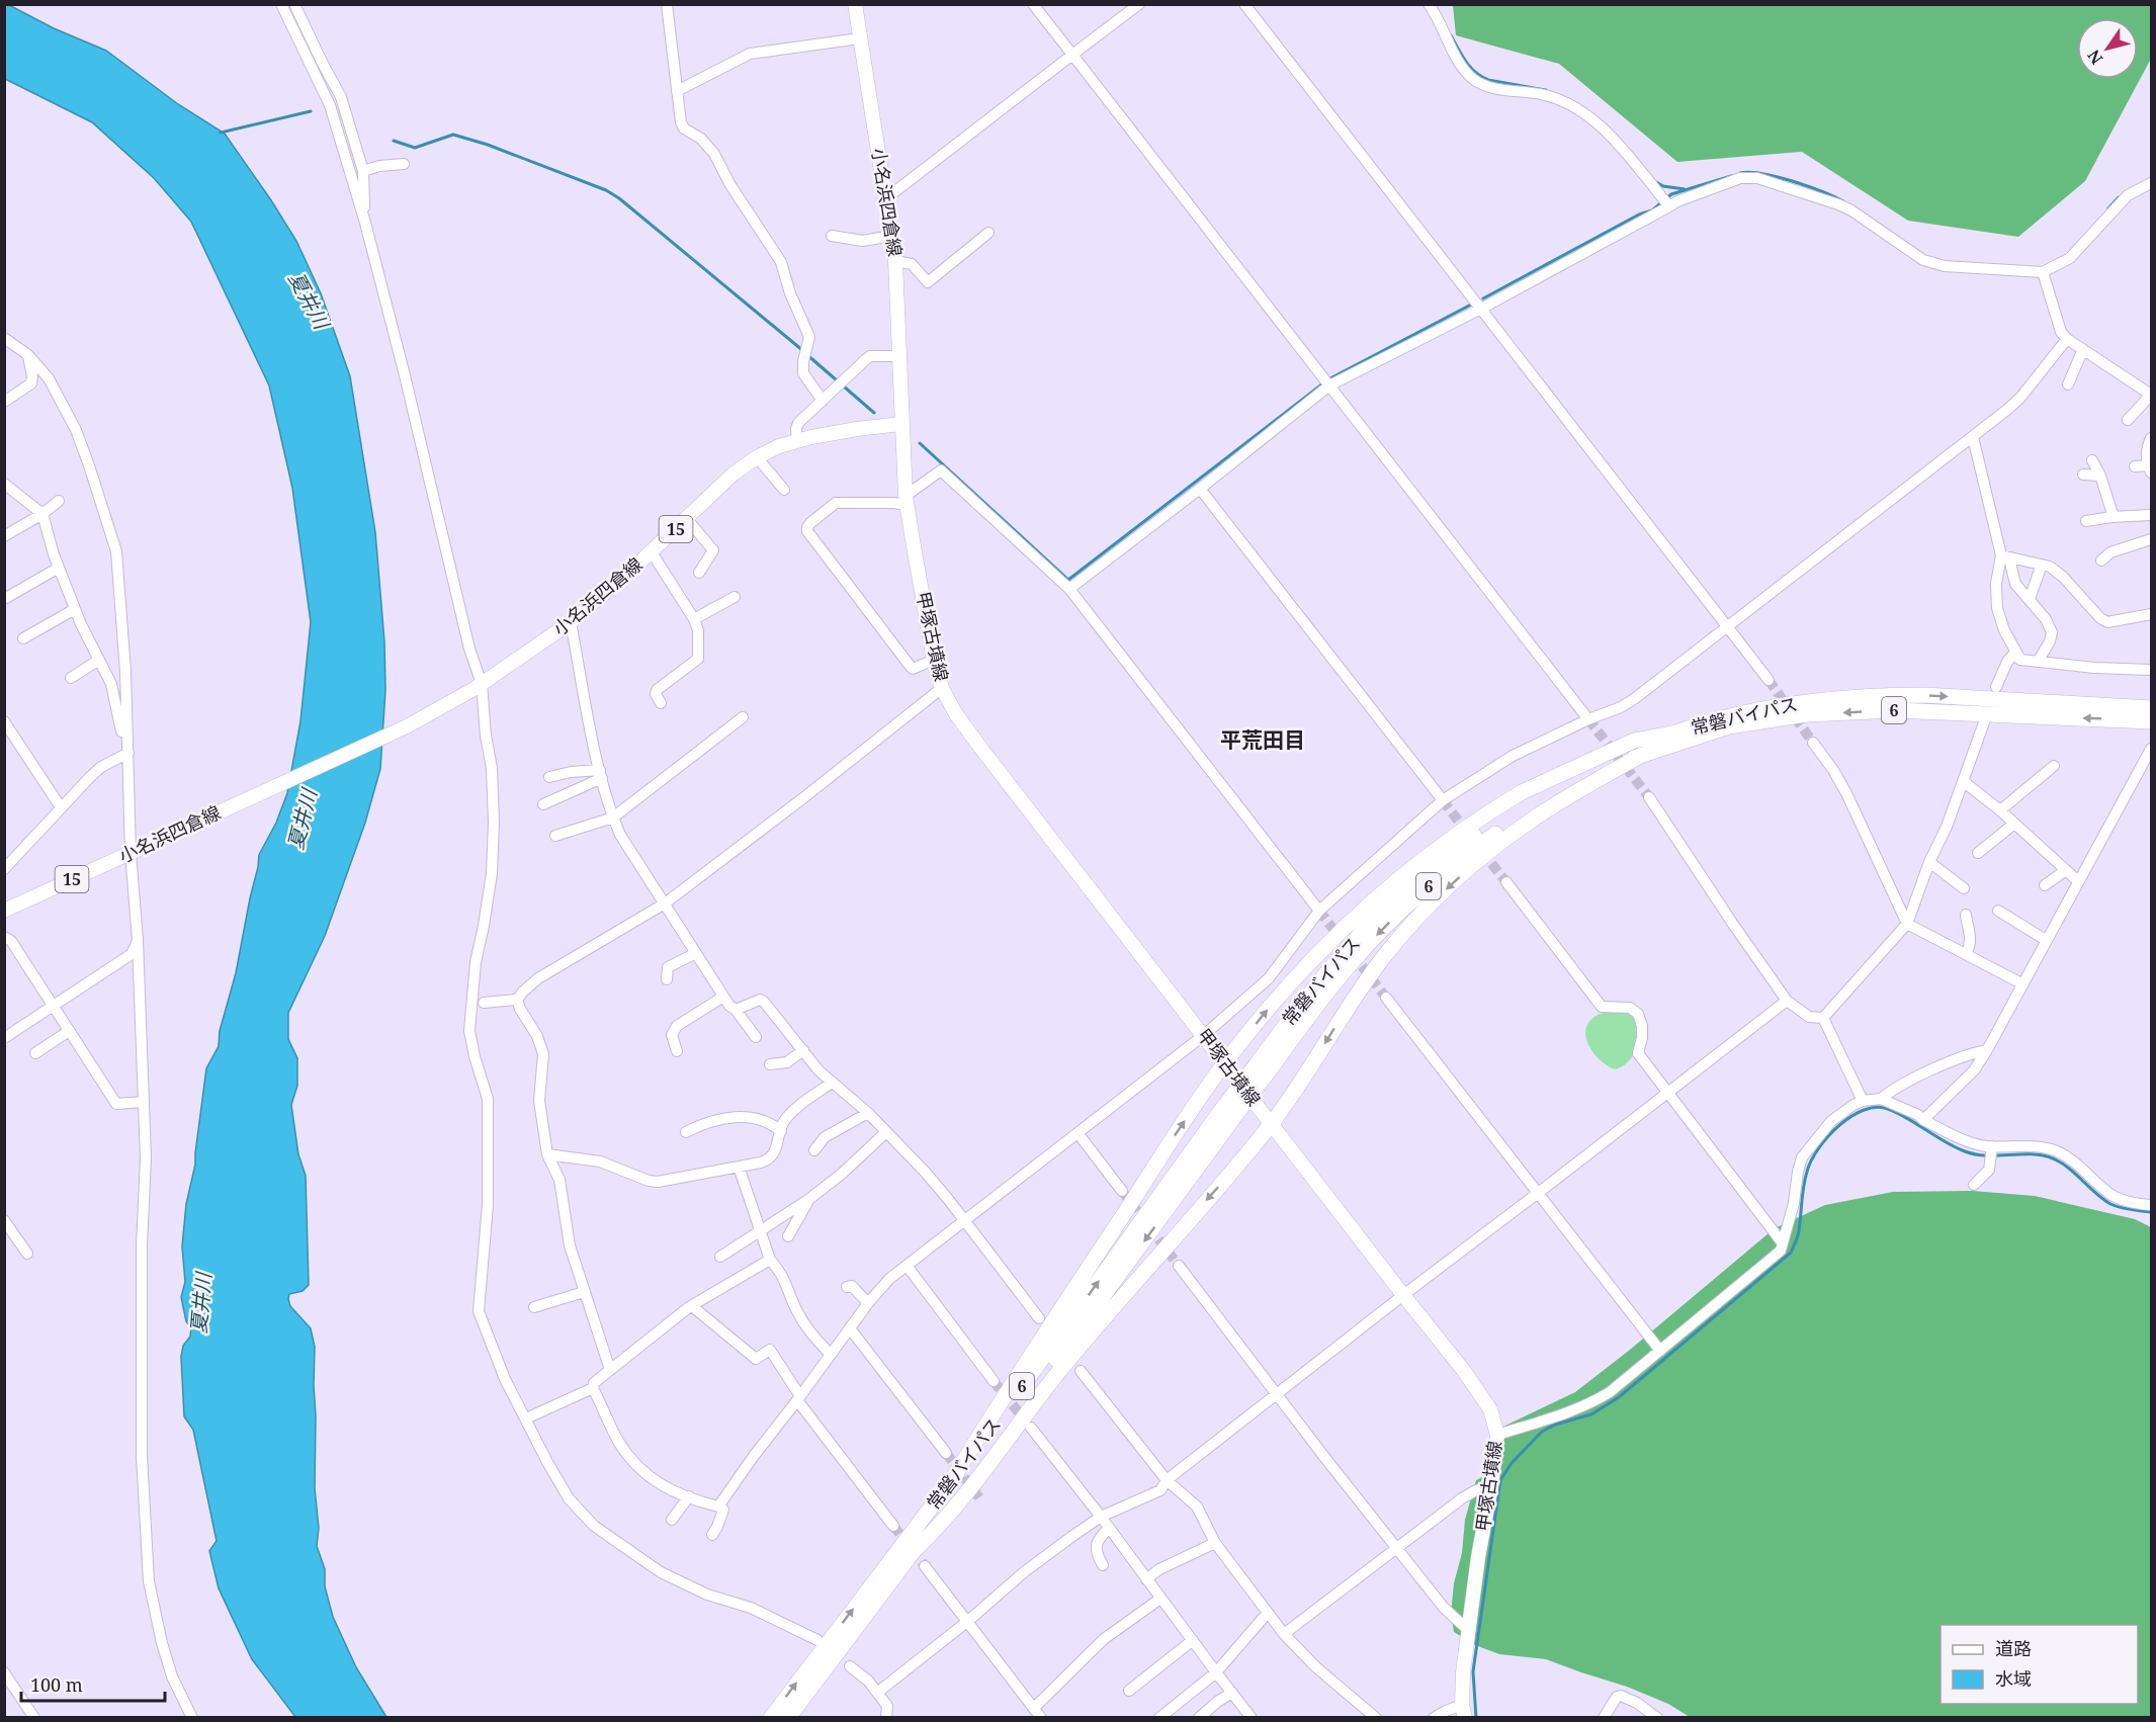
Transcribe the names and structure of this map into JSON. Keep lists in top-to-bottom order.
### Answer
{
  "streets": {
    "highway": ["6", "常磐バイパス"],
    "main road": ["小名浜四倉線", "15", "甲塚古墳線"]
  },
  "crossings": [
    ["小名浜四倉線", "甲塚古墳線"]
  ],
  "districts": ["平荒田目"],
  "water": ["夏井川"],
  "legend": ["道路", "水域"],
  "scale_bar": "100 m",
  "north": "bottom left"
}
